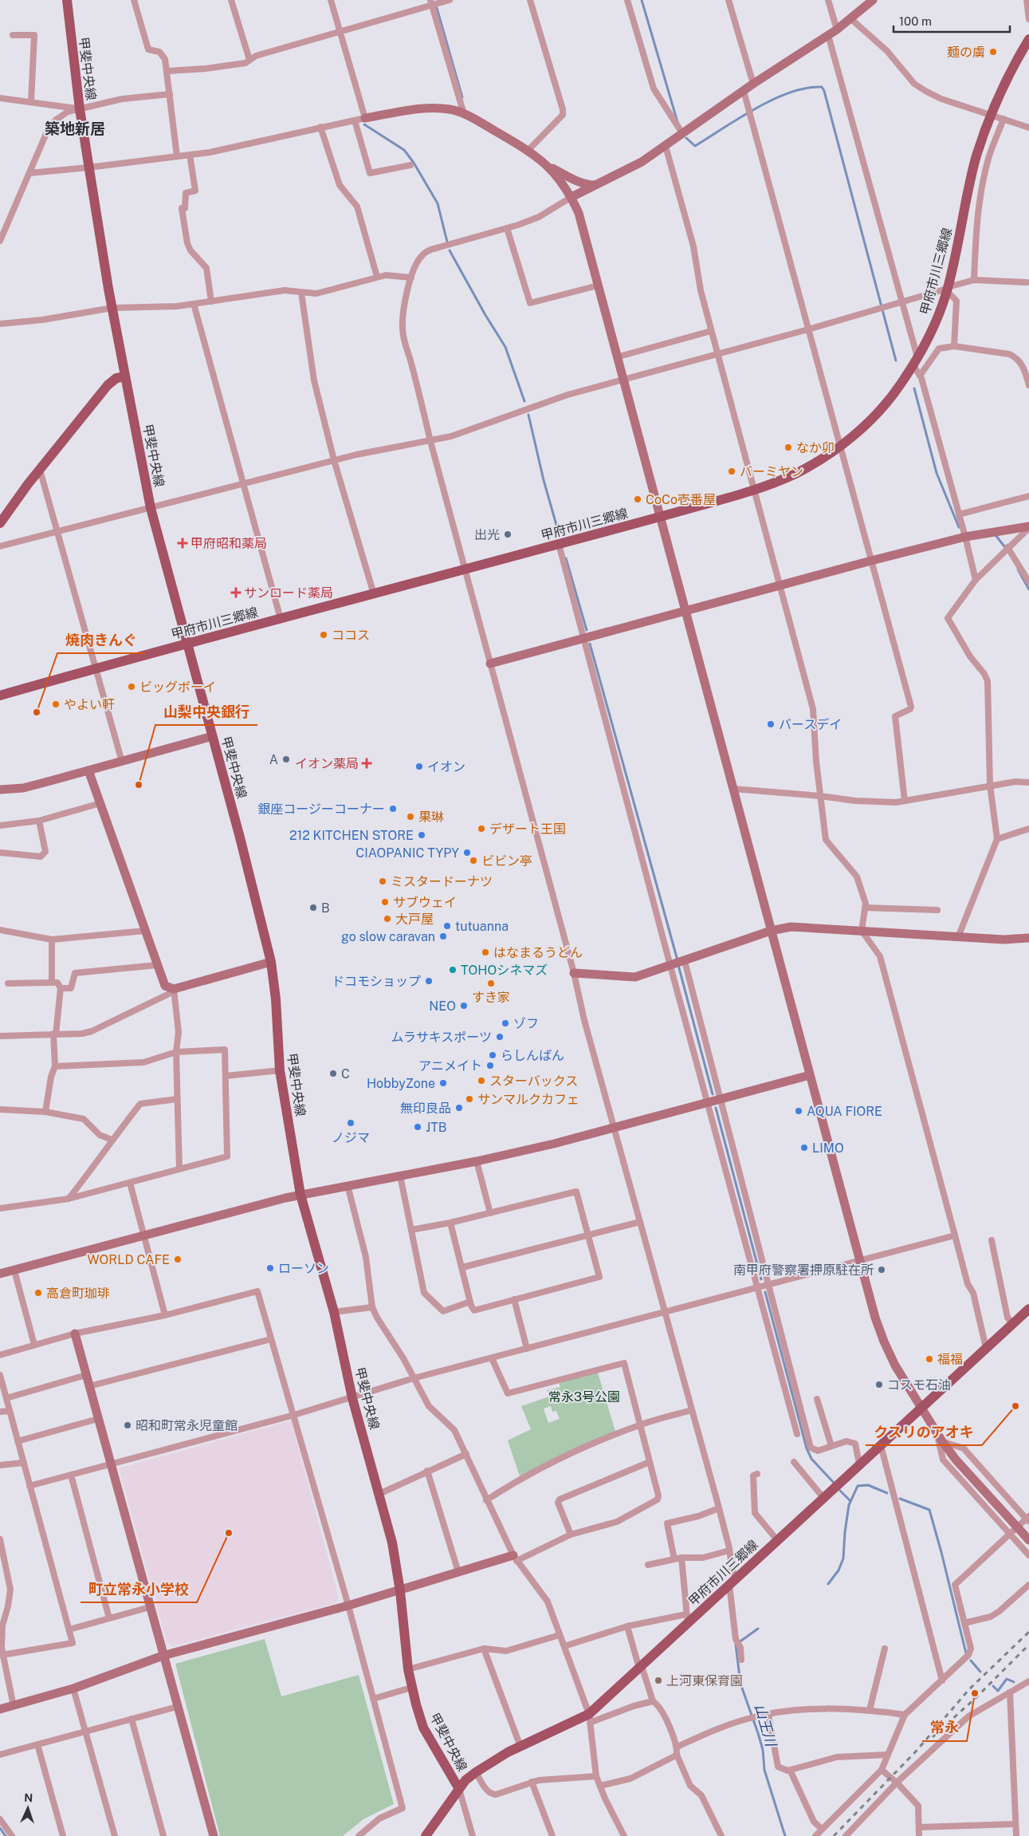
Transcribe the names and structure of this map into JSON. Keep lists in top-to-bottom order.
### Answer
{
  "streets": {
    "main road": ["甲斐中央線", "甲府市川三郷線"]
  },
  "crossings": [
    ["甲斐中央線", "甲府市川三郷線"]
  ],
  "districts": ["築地新居"],
  "water": ["山王川"],
  "parks": ["常永3号公園"],
  "places": {
    "other": [
      "麺の虜",
      "なか卯",
      "バーミヤン",
      "CoCo壱番屋",
      "出光",
      "ココス",
      "ビッグボーイ",
      "やよい軒",
      "焼肉きんぐ",
      "バースデイ",
      "A",
      "イオン",
      "山梨中央銀行",
      "銀座コージーコーナー",
      "果琳",
      "デザート王国",
      "212 KITCHEN STORE",
      "CIAOPANIC TYPY",
      "ビビン亭",
      "ミスタードーナツ",
      "サブウェイ",
      "B",
      "大戸屋",
      "tutuanna",
      "go slow caravan",
      "はなまるうどん",
      "TOHOシネマズ",
      "ドコモショップ",
      "すき家",
      "NEO",
      "ゾフ",
      "ムラサキスポーツ",
      "らしんばん",
      "アニメイト",
      "C",
      "スターバックス",
      "HobbyZone",
      "サンマルクカフェ",
      "無印良品",
      "AQUA FIORE",
      "ノジマ",
      "JTB",
      "LIMO",
      "WORLD CAFE",
      "ローソン",
      "南甲府警察署押原駐在所",
      "高倉町珈琲",
      "福福",
      "コスモ石油",
      "クスリのアオキ",
      "昭和町常永児童館",
      "町立常永小学校",
      "上河東保育園",
      "常永"
    ],
    "health": ["甲府昭和薬局", "サンロード薬局", "イオン薬局"]
  },
  "scale_bar": "100 m",
  "north": "top"
}
